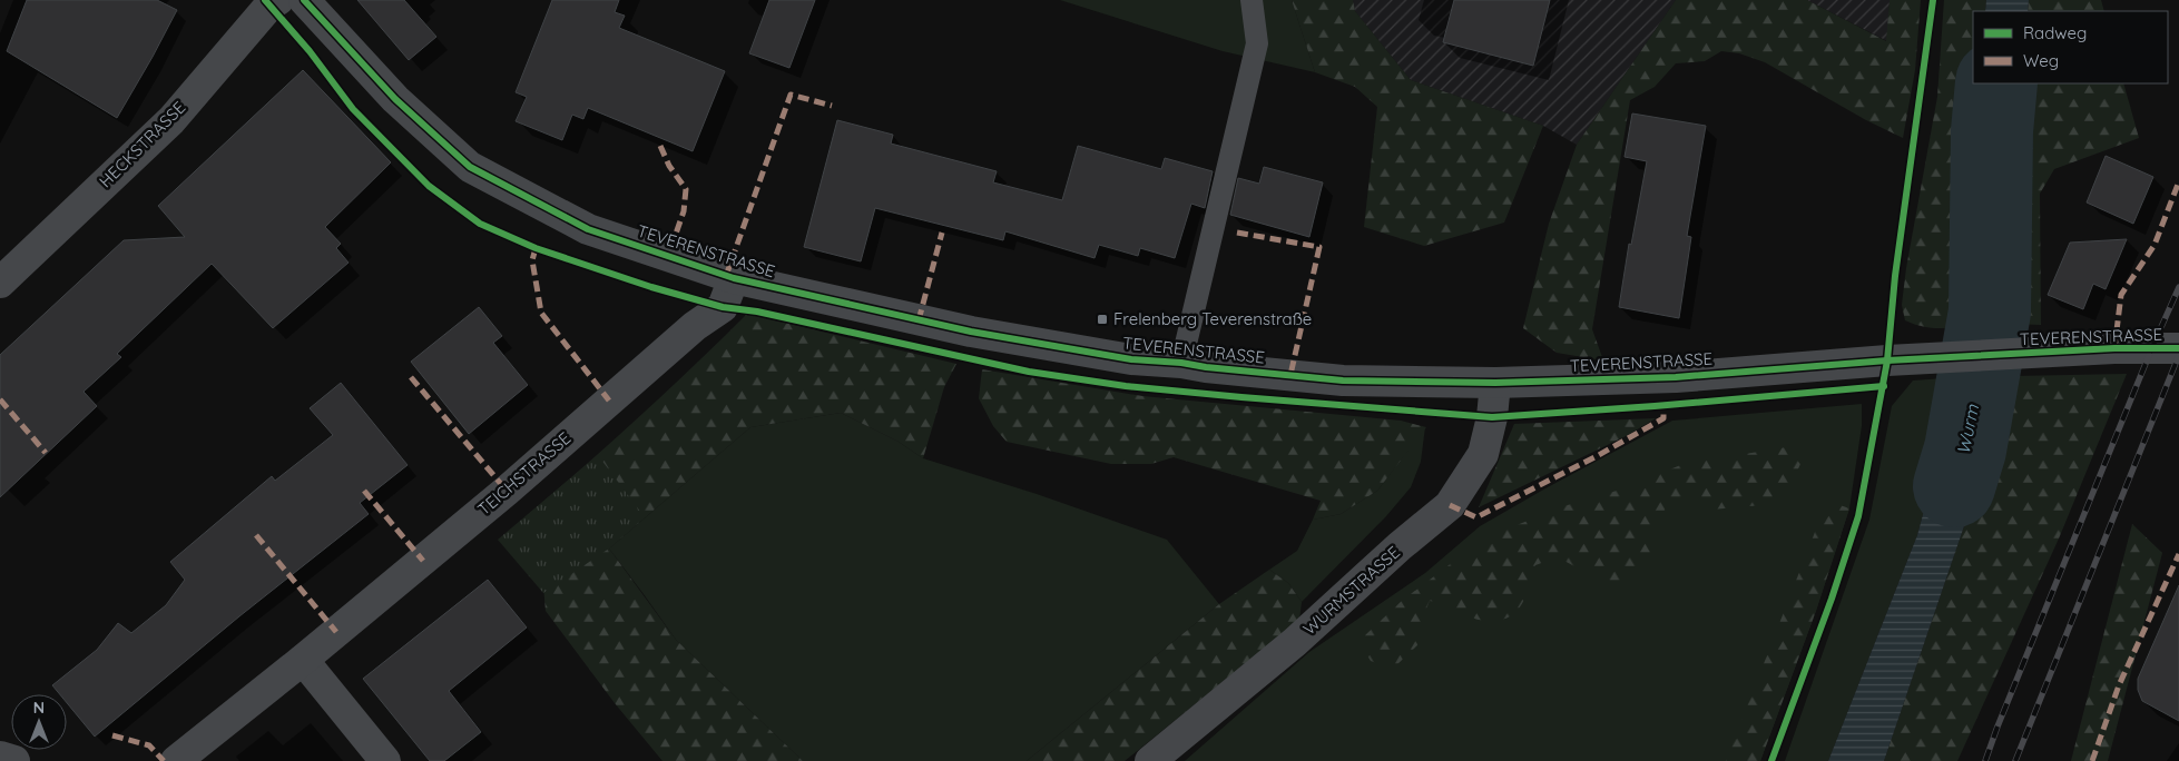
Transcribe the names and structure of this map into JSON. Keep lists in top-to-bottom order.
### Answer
{
  "streets": {
    "street": [
      "HECKSTRASSE",
      "TEVERENSTRASSE",
      "TEICHSTRASSE",
      "WURMSTRASSE"
    ]
  },
  "crossings": [
    ["TEVERENSTRASSE", "TEICHSTRASSE"],
    ["TEVERENSTRASSE", "WURMSTRASSE"]
  ],
  "water": ["Wurm"],
  "places": {
    "transit": ["Frelenberg Teverenstraße"]
  },
  "legend": ["Radweg", "Weg"],
  "north": "top"
}
